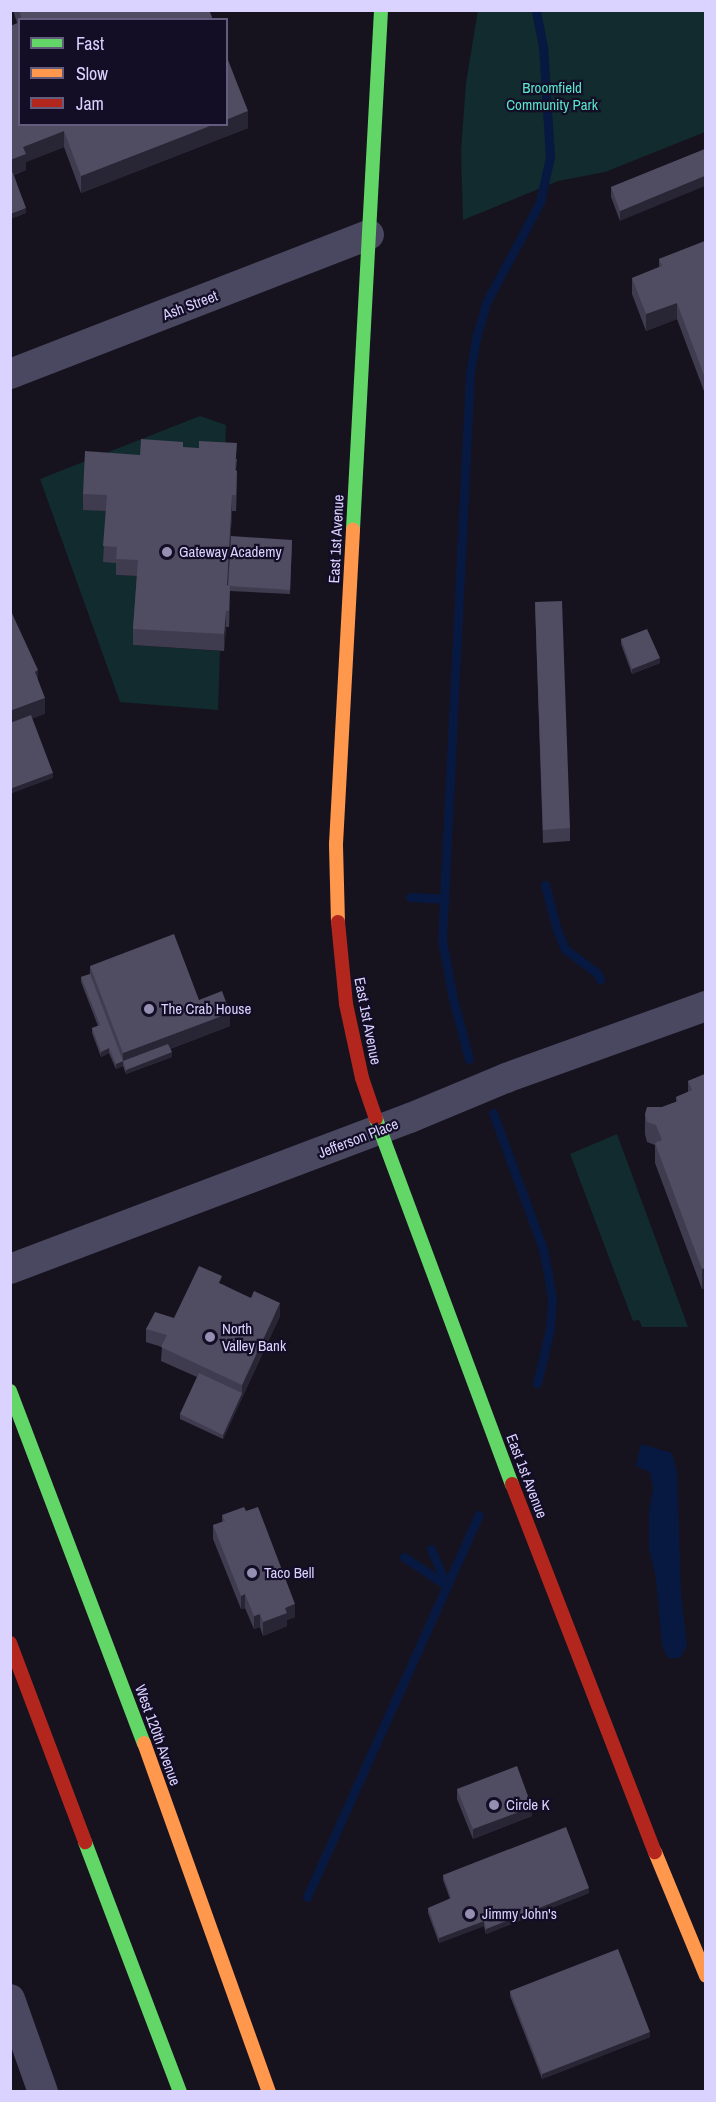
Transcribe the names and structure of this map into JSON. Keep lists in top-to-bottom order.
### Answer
{
  "streets": {
    "street": [
      "Ash Street",
      "East 1st Avenue",
      "Jefferson Place",
      "West 120th Avenue"
    ]
  },
  "crossings": [
    ["Ash Street", "East 1st Avenue"],
    ["East 1st Avenue", "Jefferson Place"]
  ],
  "parks": ["Broomfield Community Park"],
  "places": [
    "Gateway Academy",
    "The Crab House",
    "North Valley Bank",
    "Taco Bell",
    "Circle K",
    "Jimmy John's"
  ],
  "legend": ["Fast", "Slow", "Jam"]
}
